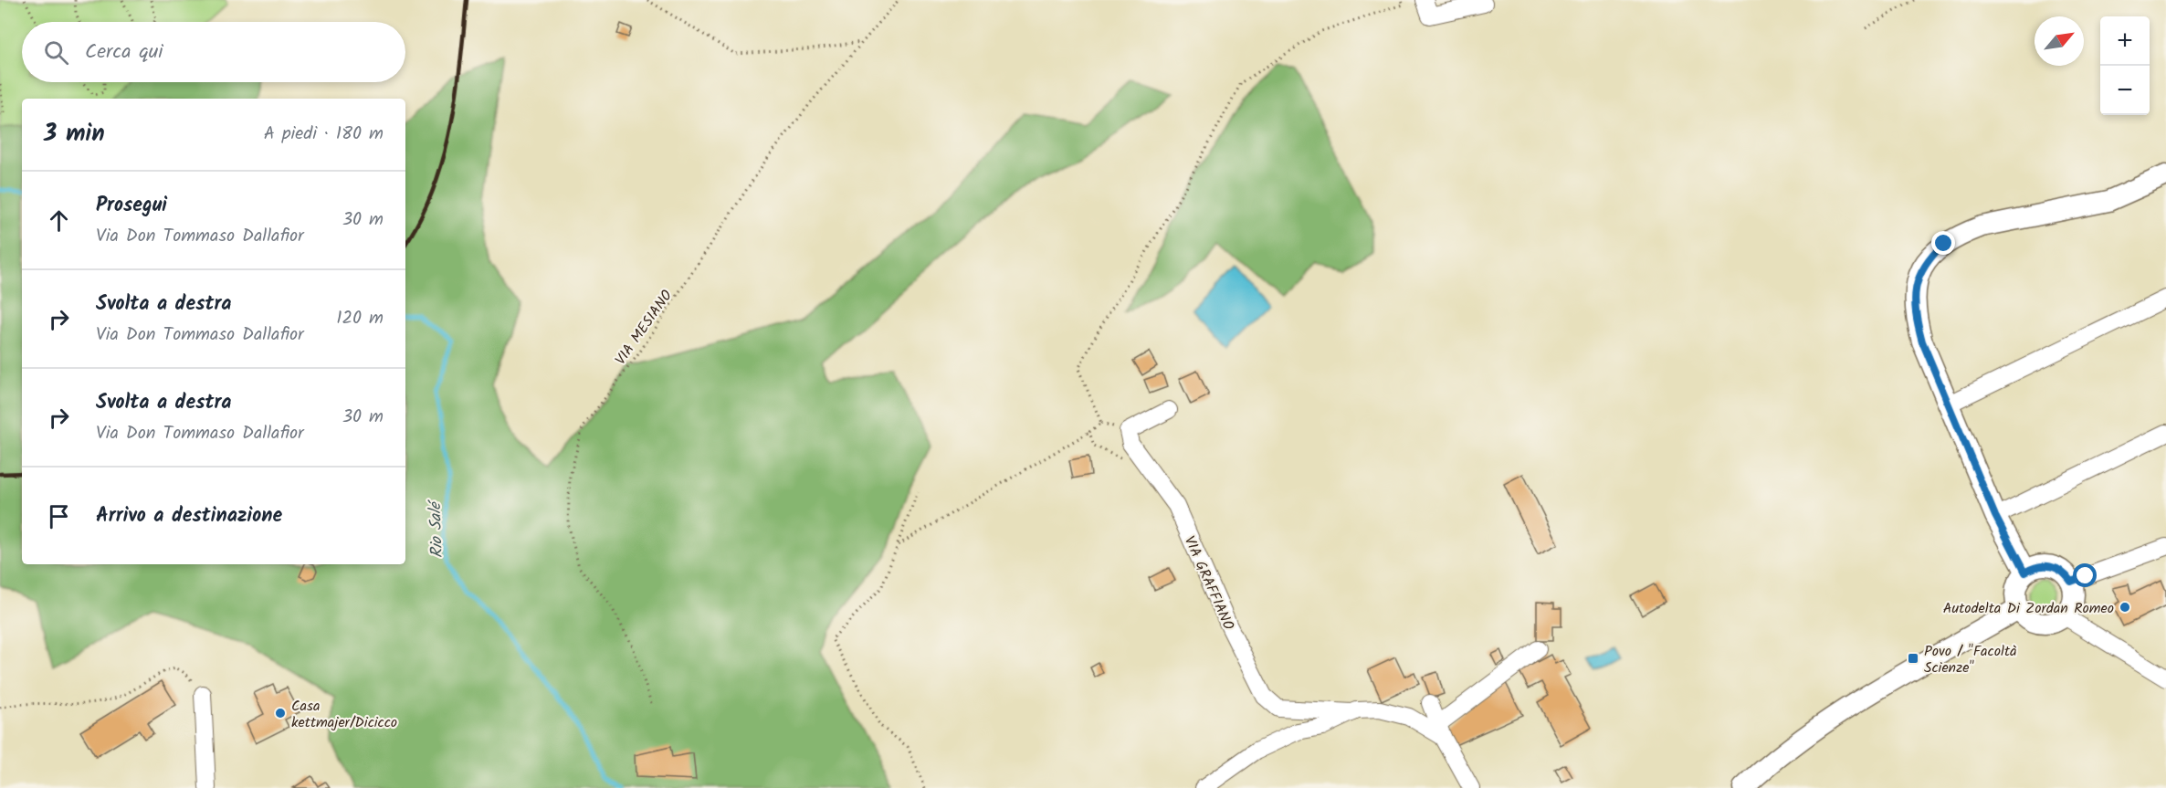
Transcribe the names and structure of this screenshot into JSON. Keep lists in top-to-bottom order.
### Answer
{
  "streets": {
    "street": ["VIA GRAFFIANO"],
    "path": ["VIA MESIANO"]
  },
  "water": ["Rio Salé"],
  "places": {
    "other": ["Autodelta Di Zordan Romeo", "Casa kettmajer/Dicicco"],
    "transit": ["Povo / \"Facoltà Scienze\""]
  },
  "north": "top right",
  "page": {
    "map_buttons": ["+", "−"],
    "search": "Cerca qui",
    "heading": ["3 min", "A piedi · 180 m"],
    "list": [
      ["Prosegui", "Via Don Tommaso Dallafior", "30 m"],
      ["Svolta a destra", "Via Don Tommaso Dallafior", "120 m"],
      ["Svolta a destra", "Via Don Tommaso Dallafior", "30 m"],
      "Arrivo a destinazione"
    ]
  }
}
